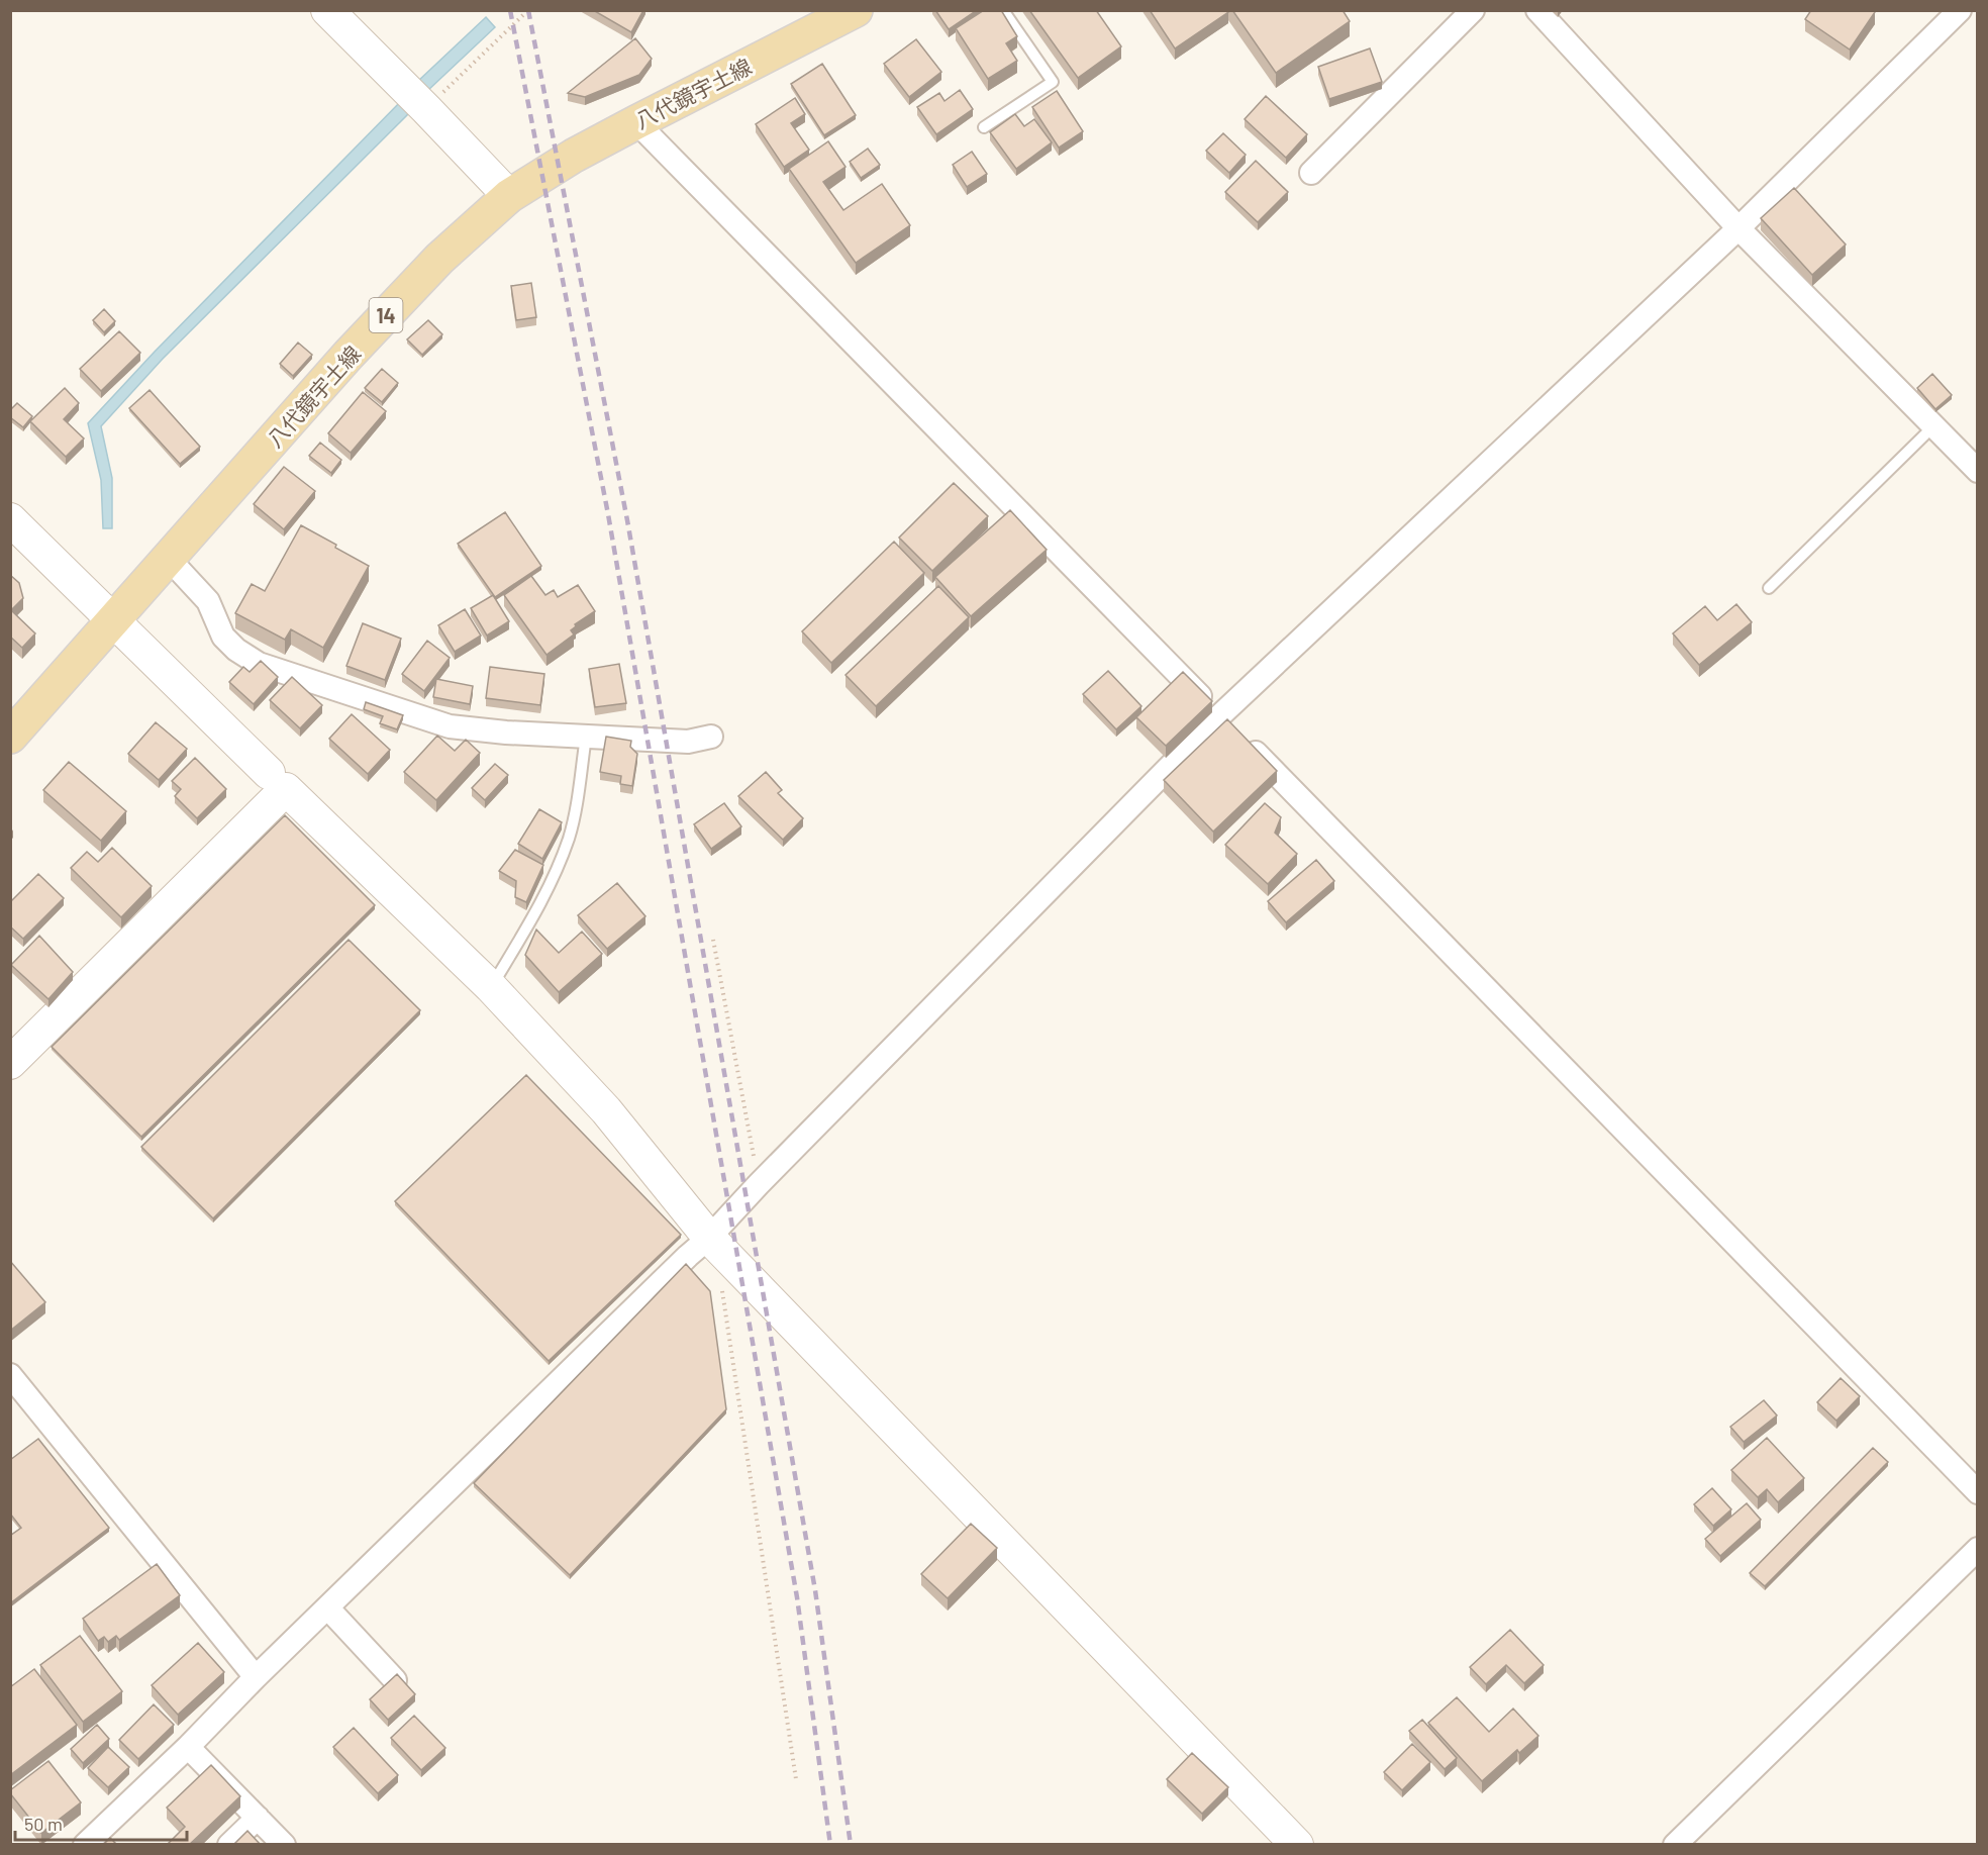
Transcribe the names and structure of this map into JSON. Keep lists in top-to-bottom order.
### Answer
{
  "streets": {
    "main road": ["八代鏡宇土線", "14"]
  },
  "scale_bar": "50 m"
}
